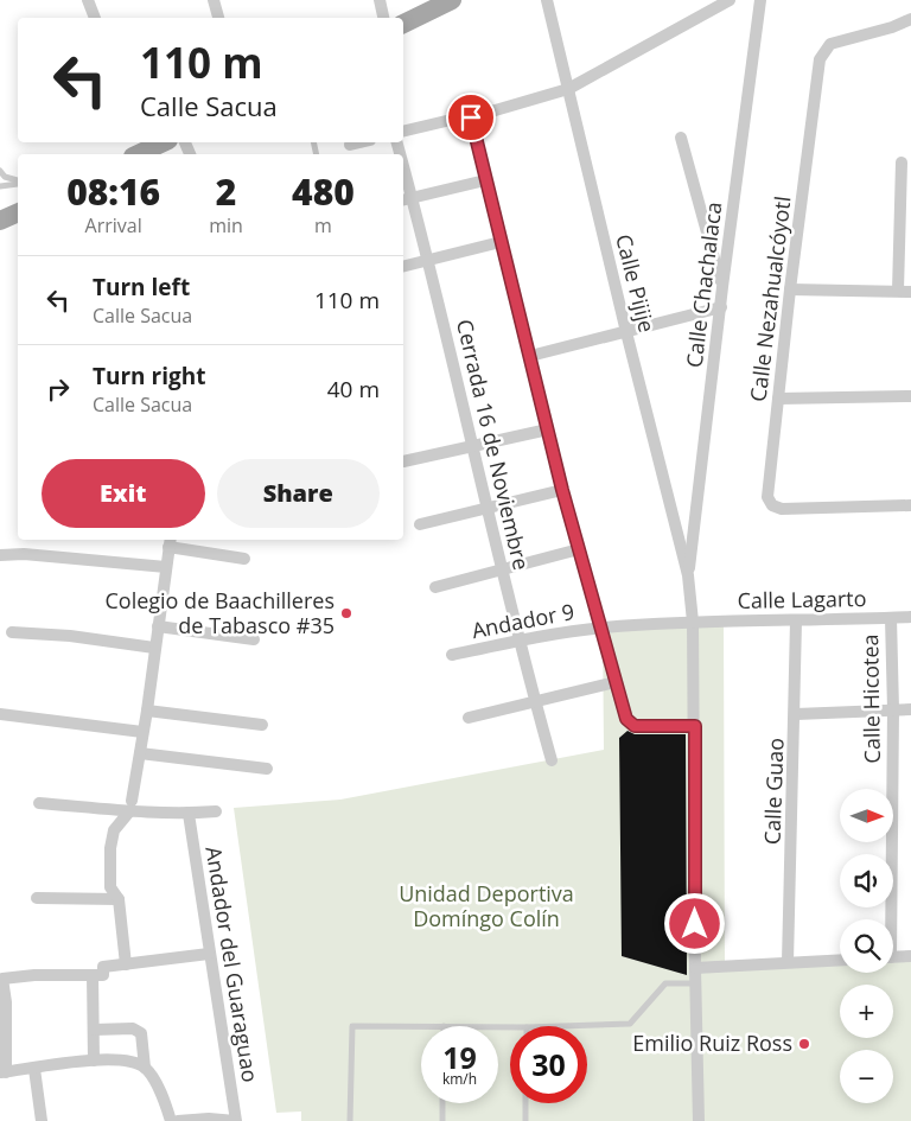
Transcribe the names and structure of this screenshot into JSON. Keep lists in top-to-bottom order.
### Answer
{
  "streets": {
    "street": [
      "Calle Pijije",
      "Calle Chachalaca",
      "Calle Nezahualcóyotl",
      "Cerrada 16 de Noviembre",
      "Calle Lagarto",
      "Andador 9",
      "Calle Hicotea",
      "Calle Guao",
      "Andador del Guaraguao"
    ]
  },
  "crossings": [
    ["Calle Pijije", "Calle Chachalaca"],
    ["Cerrada 16 de Noviembre", "Andador 9"],
    ["Calle Lagarto", "Andador 9"],
    ["Calle Lagarto", "Calle Hicotea"],
    ["Calle Lagarto", "Calle Guao"]
  ],
  "parks": ["Unidad Deportiva Domíngo Colín"],
  "places": ["Colegio de Baachilleres de Tabasco #35", "Emilio Ruiz Ross"],
  "north": "right",
  "page": {
    "turn": ["110 m", "Calle Sacua"],
    "eta": [
      "08:16",
      "Arrival",
      "2",
      "min",
      "480",
      "m"
    ],
    "list": [
      {
        "name": "Turn left",
        "note": "Calle Sacua",
        "value": "110 m"
      },
      {
        "name": "Turn right",
        "note": "Calle Sacua",
        "value": "40 m"
      }
    ],
    "buttons": ["Exit", "Share"],
    "map_buttons": ["+", "−"],
    "speed": "19 km/h",
    "limit": "30"
  }
}
